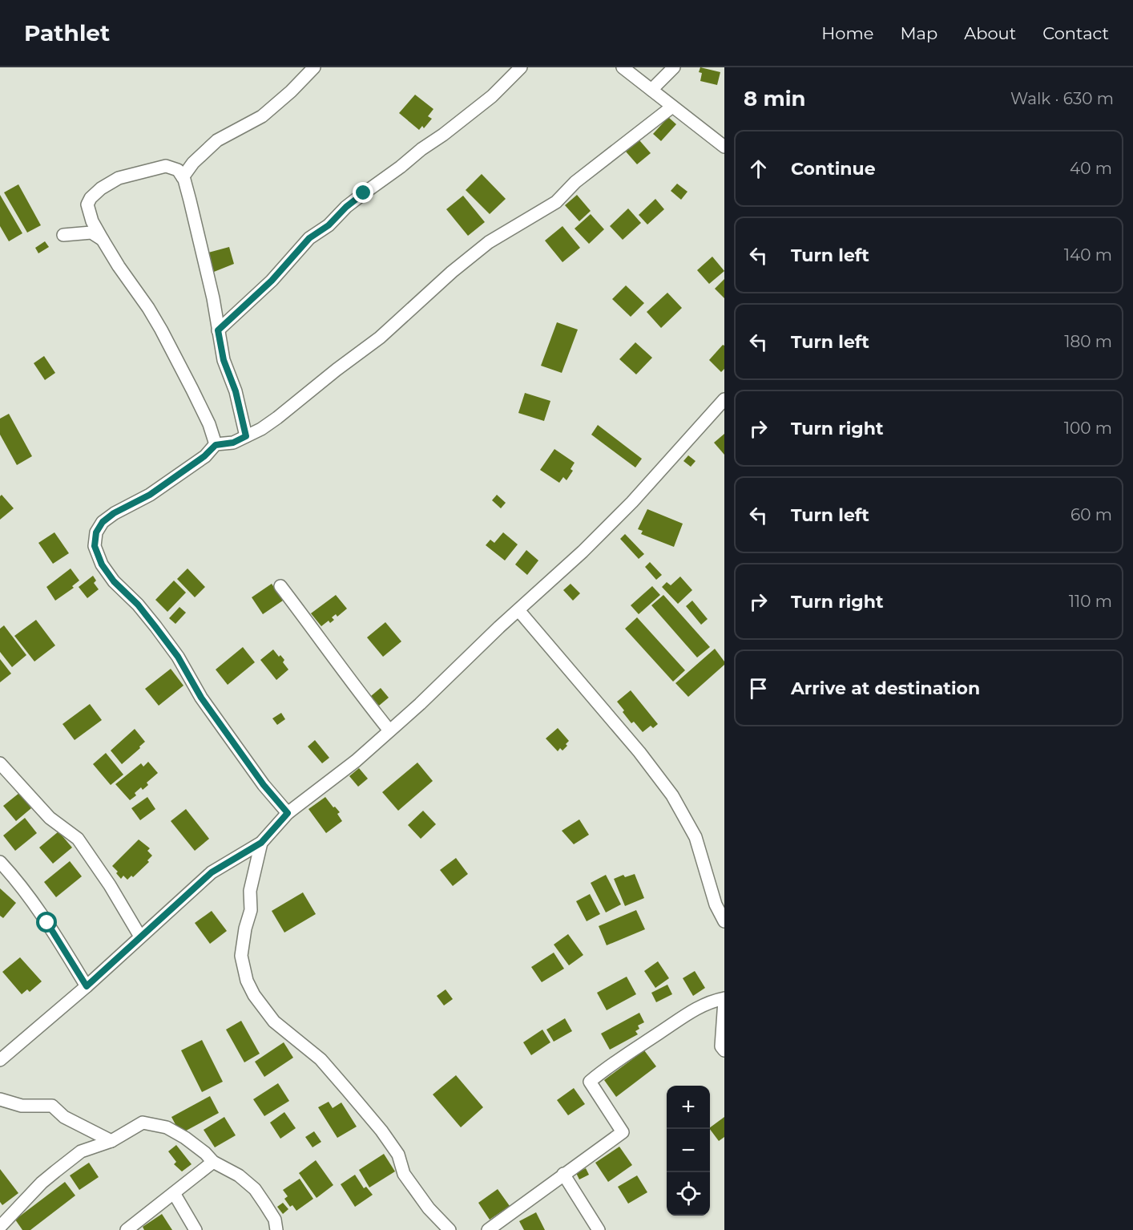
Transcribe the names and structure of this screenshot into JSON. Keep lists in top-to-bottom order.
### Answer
{
  "page": {
    "header": "Pathlet",
    "nav": [
      "Home",
      "Map",
      "About",
      "Contact"
    ],
    "heading": ["8 min", "Walk · 630 m"],
    "list": [
      ["Continue", "40 m"],
      ["Turn left", "140 m"],
      ["Turn left", "180 m"],
      ["Turn right", "100 m"],
      ["Turn left", "60 m"],
      ["Turn right", "110 m"],
      "Arrive at destination"
    ],
    "map_buttons": ["+", "−"]
  }
}
